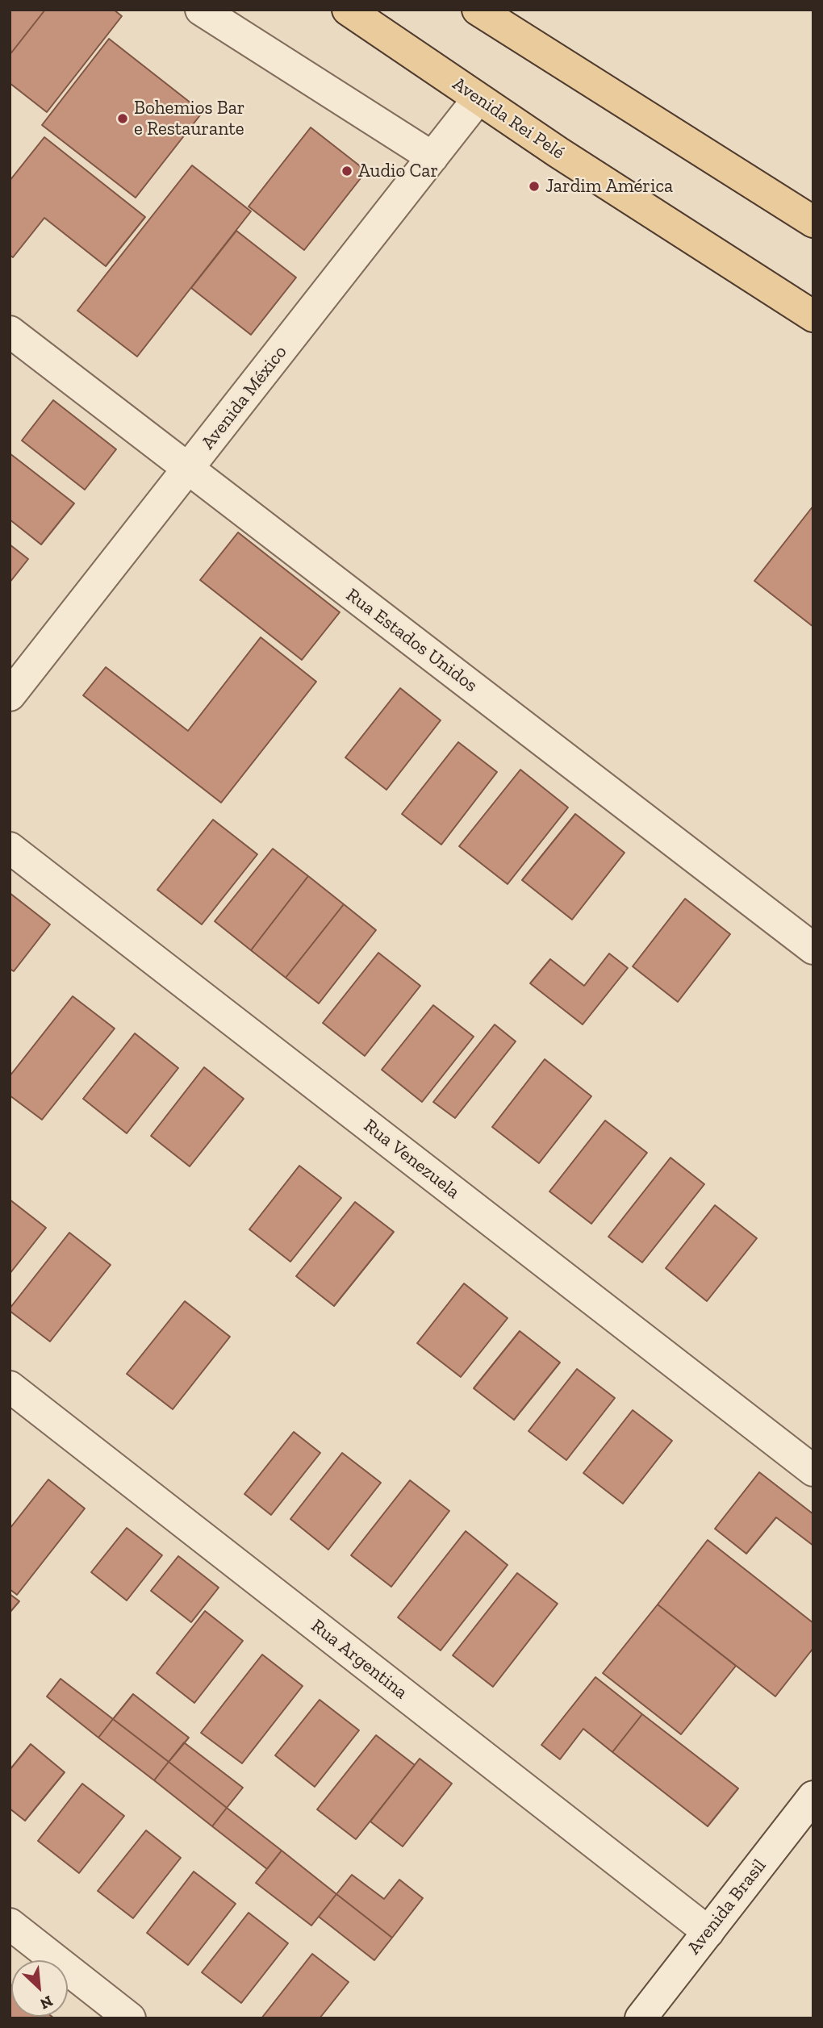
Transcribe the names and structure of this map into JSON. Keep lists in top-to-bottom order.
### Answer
{
  "streets": {
    "main road": ["Avenida Rei Pelé"],
    "street": [
      "Avenida México",
      "Rua Estados Unidos",
      "Rua Venezuela",
      "Rua Argentina",
      "Avenida Brasil"
    ]
  },
  "crossings": [
    ["Avenida Rei Pelé", "Avenida México"],
    ["Avenida México", "Rua Estados Unidos"],
    ["Rua Argentina", "Avenida Brasil"]
  ],
  "places": ["Bohemios Bar e Restaurante", "Audio Car", "Jardim América"],
  "north": "bottom right"
}
